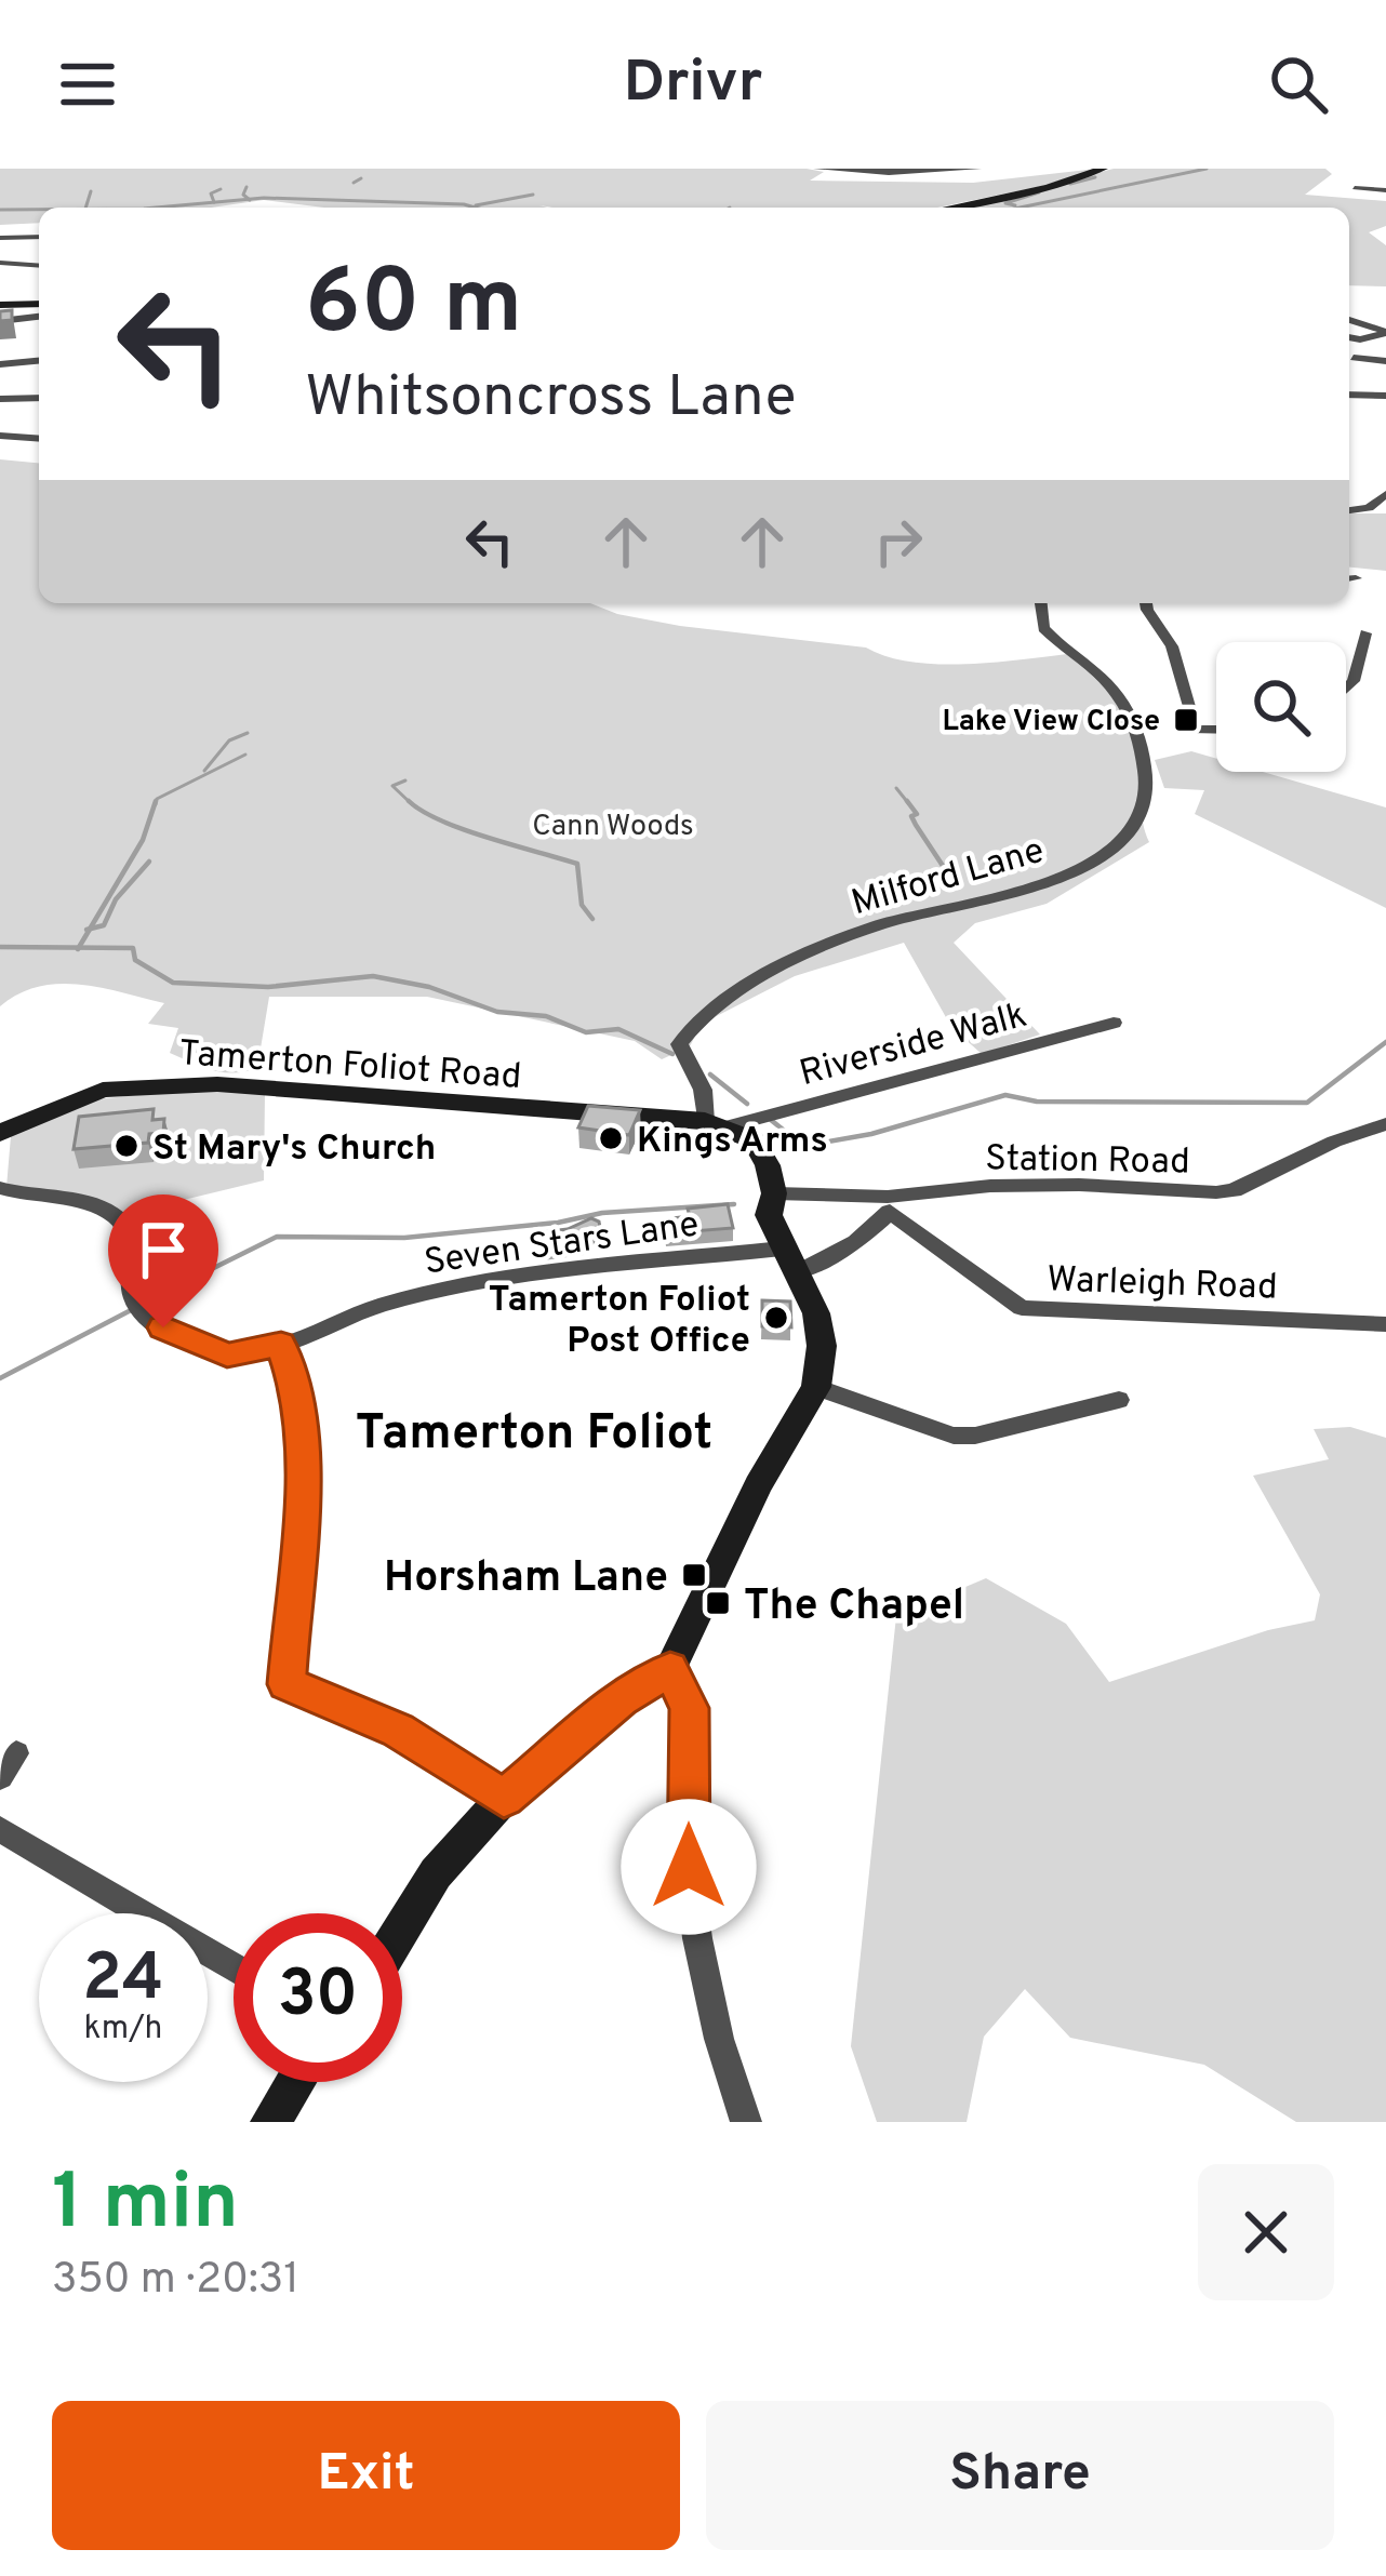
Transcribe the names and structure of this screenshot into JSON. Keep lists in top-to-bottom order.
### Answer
{
  "streets": {
    "street": [
      "Milford Lane",
      "Riverside Walk",
      "Tamerton Foliot Road",
      "Station Road",
      "Seven Stars Lane",
      "Warleigh Road"
    ]
  },
  "crossings": [
    ["Milford Lane", "Riverside Walk"],
    ["Milford Lane", "Tamerton Foliot Road"],
    ["Riverside Walk", "Tamerton Foliot Road"],
    ["Station Road", "Warleigh Road"]
  ],
  "districts": ["Tamerton Foliot"],
  "parks": ["Cann Woods"],
  "places": {
    "transit": ["Lake View Close", "Horsham Lane", "The Chapel"],
    "other": ["Kings Arms", "St Mary's Church", "Tamerton Foliot Post Office"]
  },
  "page": {
    "header": "Drivr",
    "turn": ["60 m", "Whitsoncross Lane"],
    "speed": "24 km/h",
    "limit": "30",
    "heading": ["1 min", "350 m · 20:31"],
    "buttons": ["Exit", "Share"]
  }
}
